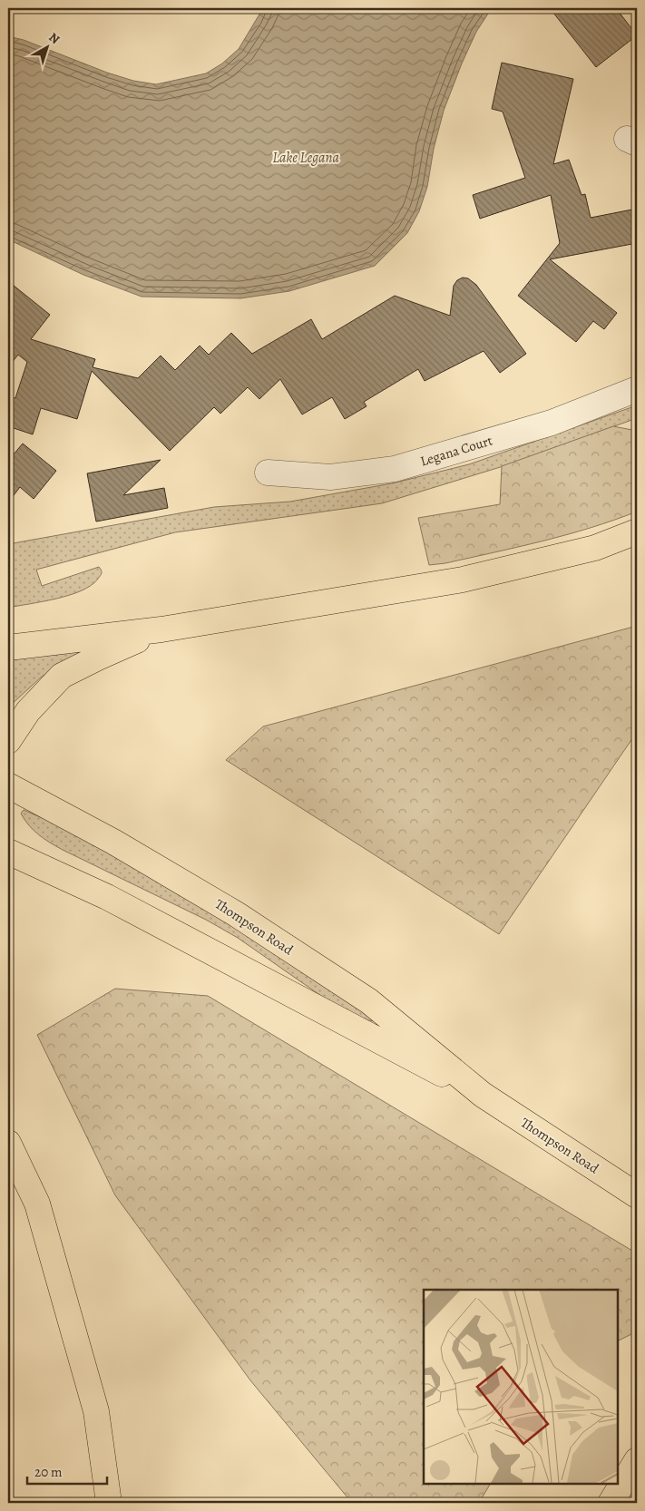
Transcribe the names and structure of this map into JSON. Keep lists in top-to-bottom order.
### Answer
{
  "streets": {
    "main road": ["Thompson Road"],
    "street": ["Legana Court"]
  },
  "water": ["Lake Legana"],
  "scale_bar": "20 m",
  "north": "top right"
}
